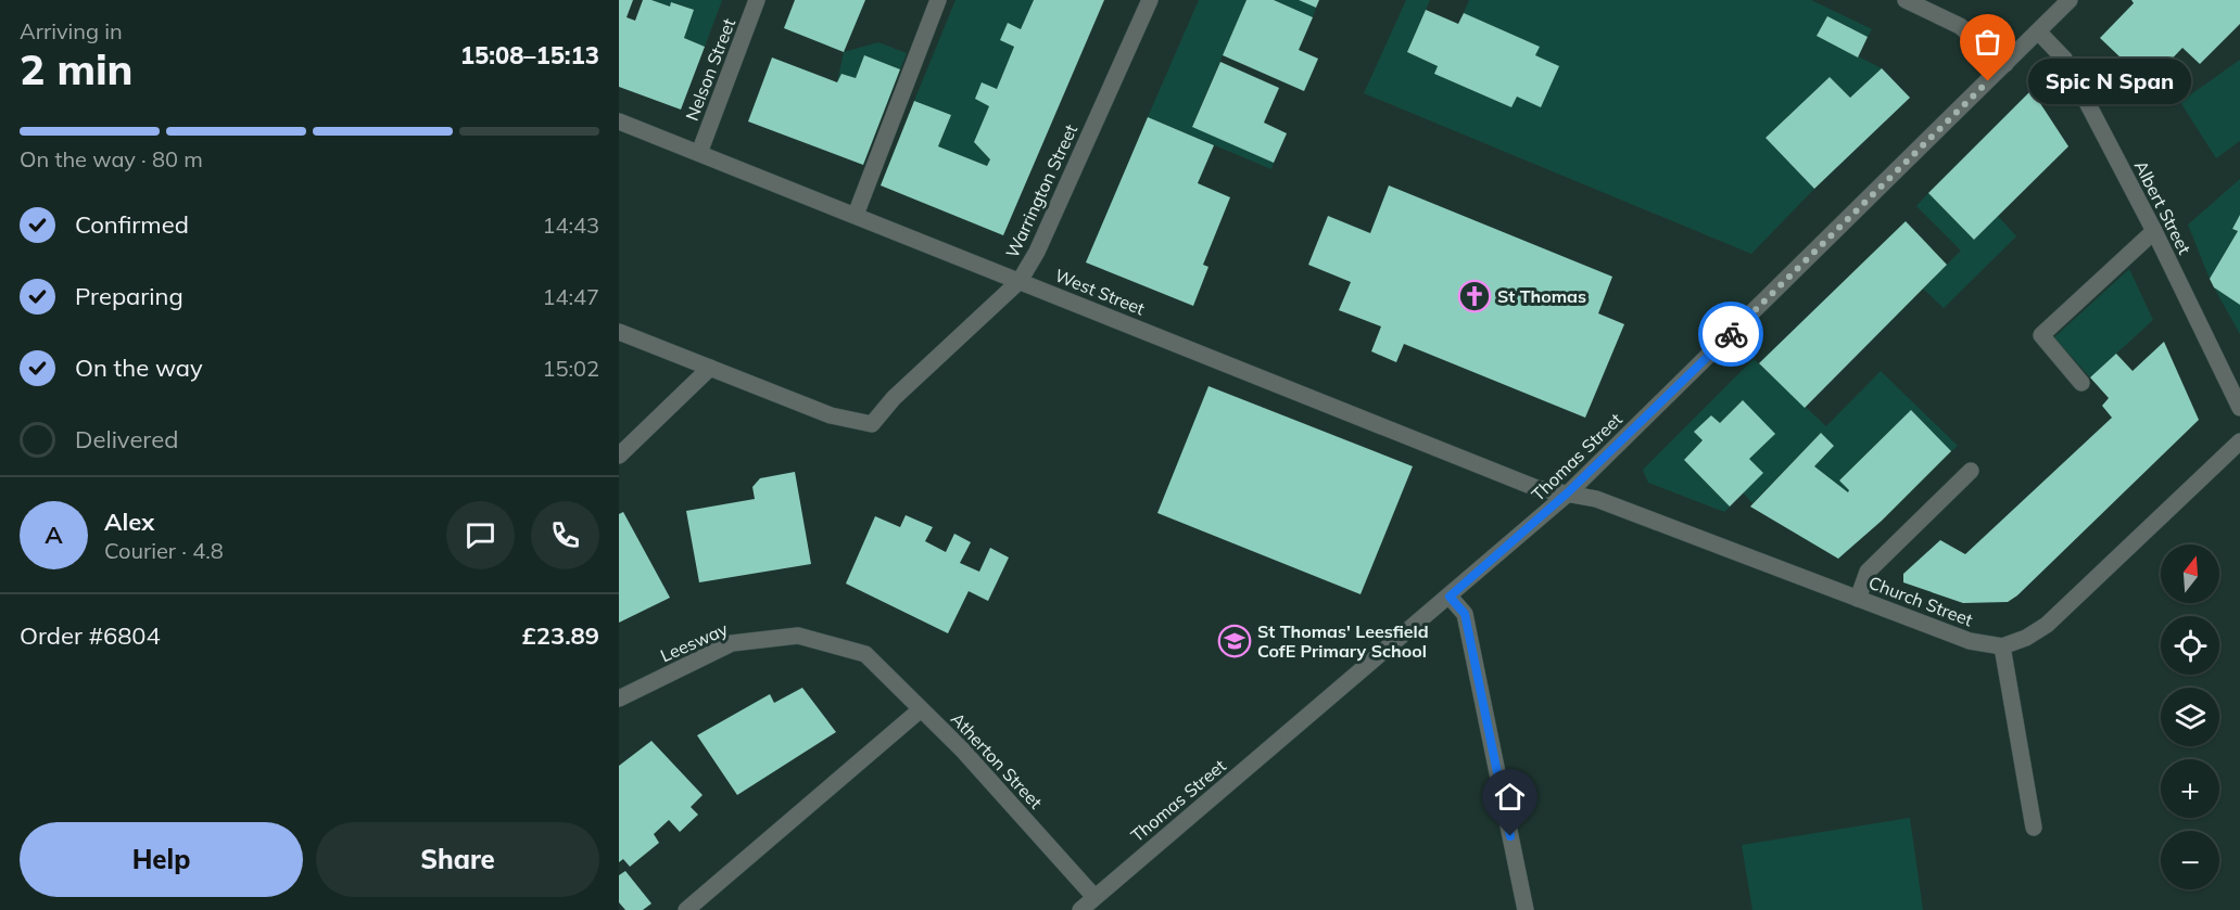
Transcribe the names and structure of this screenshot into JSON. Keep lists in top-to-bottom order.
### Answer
{
  "streets": {
    "street": [
      "Nelson Street",
      "Warrington Street",
      "Albert Street",
      "West Street",
      "Thomas Street",
      "Church Street",
      "Leesway",
      "Atherton Street"
    ]
  },
  "crossings": [
    ["Nelson Street", "West Street"],
    ["Warrington Street", "West Street"],
    ["Albert Street", "Thomas Street"],
    ["West Street", "Thomas Street"],
    ["West Street", "Church Street"],
    ["Thomas Street", "Church Street"],
    ["Thomas Street", "Atherton Street"],
    ["Leesway", "Atherton Street"]
  ],
  "places": {
    "other": ["Spic N Span"],
    "church": ["St Thomas"],
    "school or university": ["St Thomas' Leesfield CofE Primary School"]
  },
  "north": "top",
  "page": {
    "heading": ["2 min", "Arriving in", "15:08–15:13"],
    "panel": [
      "Alex",
      "Courier · 4.8",
      "Order #6804",
      "£23.89"
    ],
    "bubble": "Spic N Span",
    "bar": "On the way · 80 m",
    "list": [
      ["Confirmed", "14:43"],
      ["Preparing", "14:47"],
      ["On the way", "15:02"],
      "Delivered"
    ],
    "round": "A",
    "map_buttons": ["+", "−"],
    "buttons": ["Help", "Share"]
  }
}
